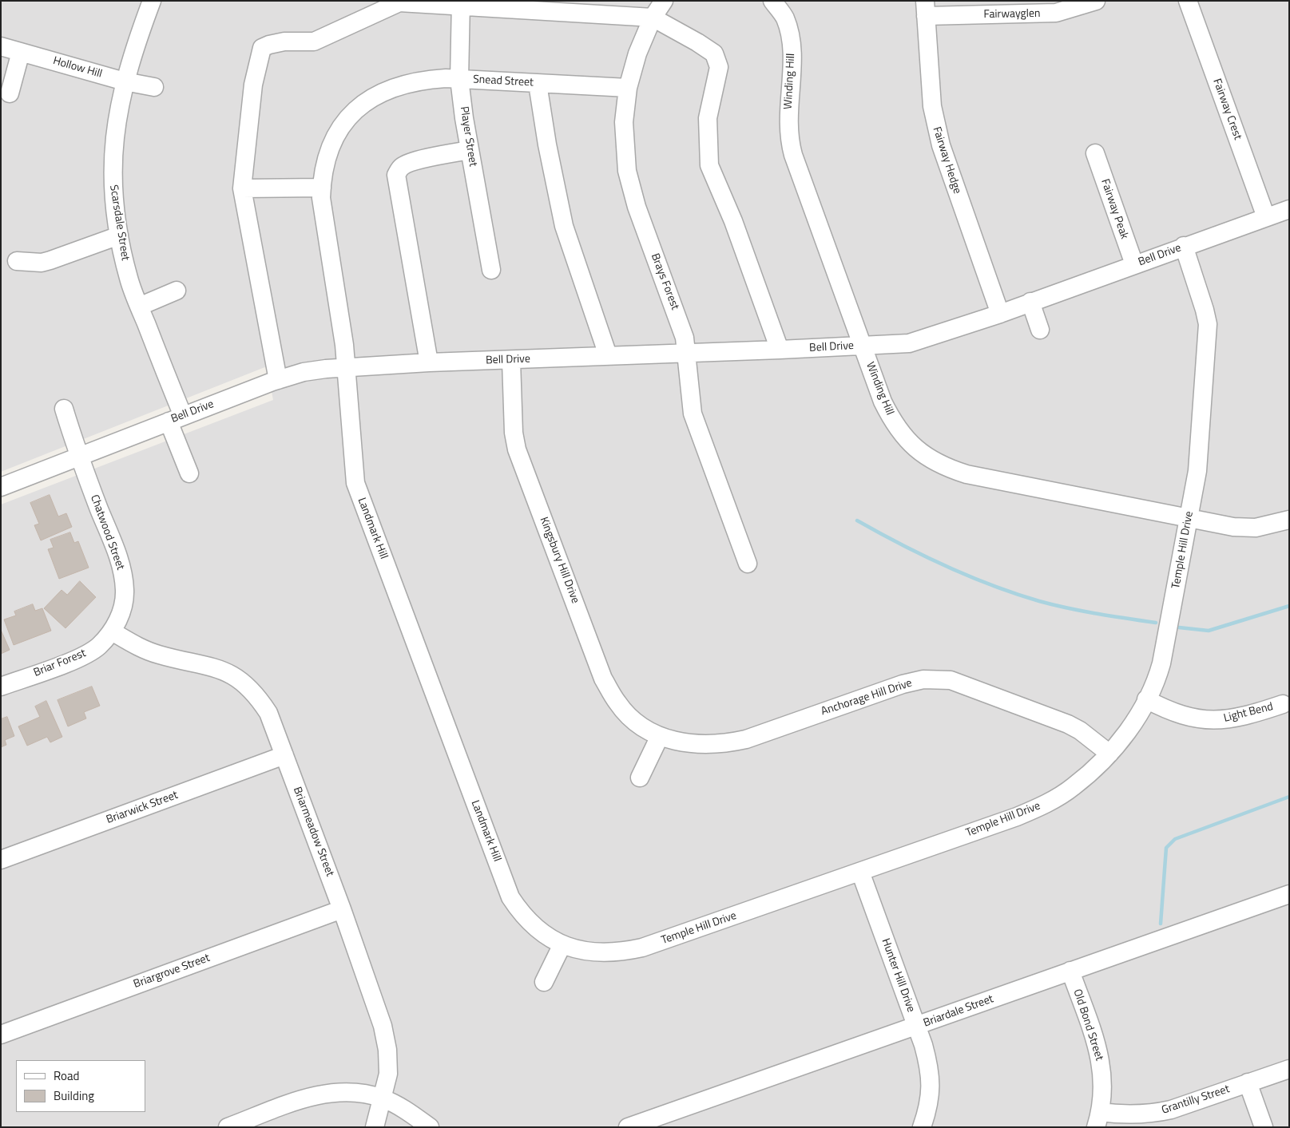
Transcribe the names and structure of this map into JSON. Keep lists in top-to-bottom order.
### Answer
{
  "streets": {
    "street": [
      "Fairwayglen",
      "Hollow Hill",
      "Snead Street",
      "Winding Hill",
      "Fairway Crest",
      "Player Street",
      "Fairway Hedge",
      "Fairway Peak",
      "Scarsdale Street",
      "Bell Drive",
      "Brays Forest",
      "Landmark Hill",
      "Chatwood Street",
      "Temple Hill Drive",
      "Kingsbury Hill Drive",
      "Briar Forest",
      "Anchorage Hill Drive",
      "Light Bend",
      "Briarwick Street",
      "Briarmeadow Street",
      "Briargrove Street",
      "Hunter Hill Drive",
      "Briardale Street",
      "Old Bond Street",
      "Grantilly Street"
    ]
  },
  "crossings": [
    ["Fairwayglen", "Fairway Hedge"],
    ["Hollow Hill", "Scarsdale Street"],
    ["Snead Street", "Player Street"],
    ["Snead Street", "Brays Forest"],
    ["Snead Street", "Landmark Hill"],
    ["Winding Hill", "Bell Drive"],
    ["Winding Hill", "Temple Hill Drive"],
    ["Fairway Crest", "Bell Drive"],
    ["Fairway Hedge", "Bell Drive"],
    ["Fairway Peak", "Bell Drive"],
    ["Scarsdale Street", "Bell Drive"],
    ["Bell Drive", "Brays Forest"],
    ["Bell Drive", "Landmark Hill"],
    ["Bell Drive", "Chatwood Street"],
    ["Bell Drive", "Temple Hill Drive"],
    ["Bell Drive", "Kingsbury Hill Drive"],
    ["Landmark Hill", "Temple Hill Drive"],
    ["Chatwood Street", "Briar Forest"],
    ["Chatwood Street", "Briarmeadow Street"],
    ["Temple Hill Drive", "Anchorage Hill Drive"],
    ["Temple Hill Drive", "Light Bend"],
    ["Temple Hill Drive", "Hunter Hill Drive"],
    ["Kingsbury Hill Drive", "Anchorage Hill Drive"],
    ["Briar Forest", "Briarmeadow Street"],
    ["Briarwick Street", "Briarmeadow Street"],
    ["Briarmeadow Street", "Briargrove Street"],
    ["Hunter Hill Drive", "Briardale Street"],
    ["Briardale Street", "Old Bond Street"],
    ["Old Bond Street", "Grantilly Street"]
  ],
  "legend": ["Road", "Building"]
}
